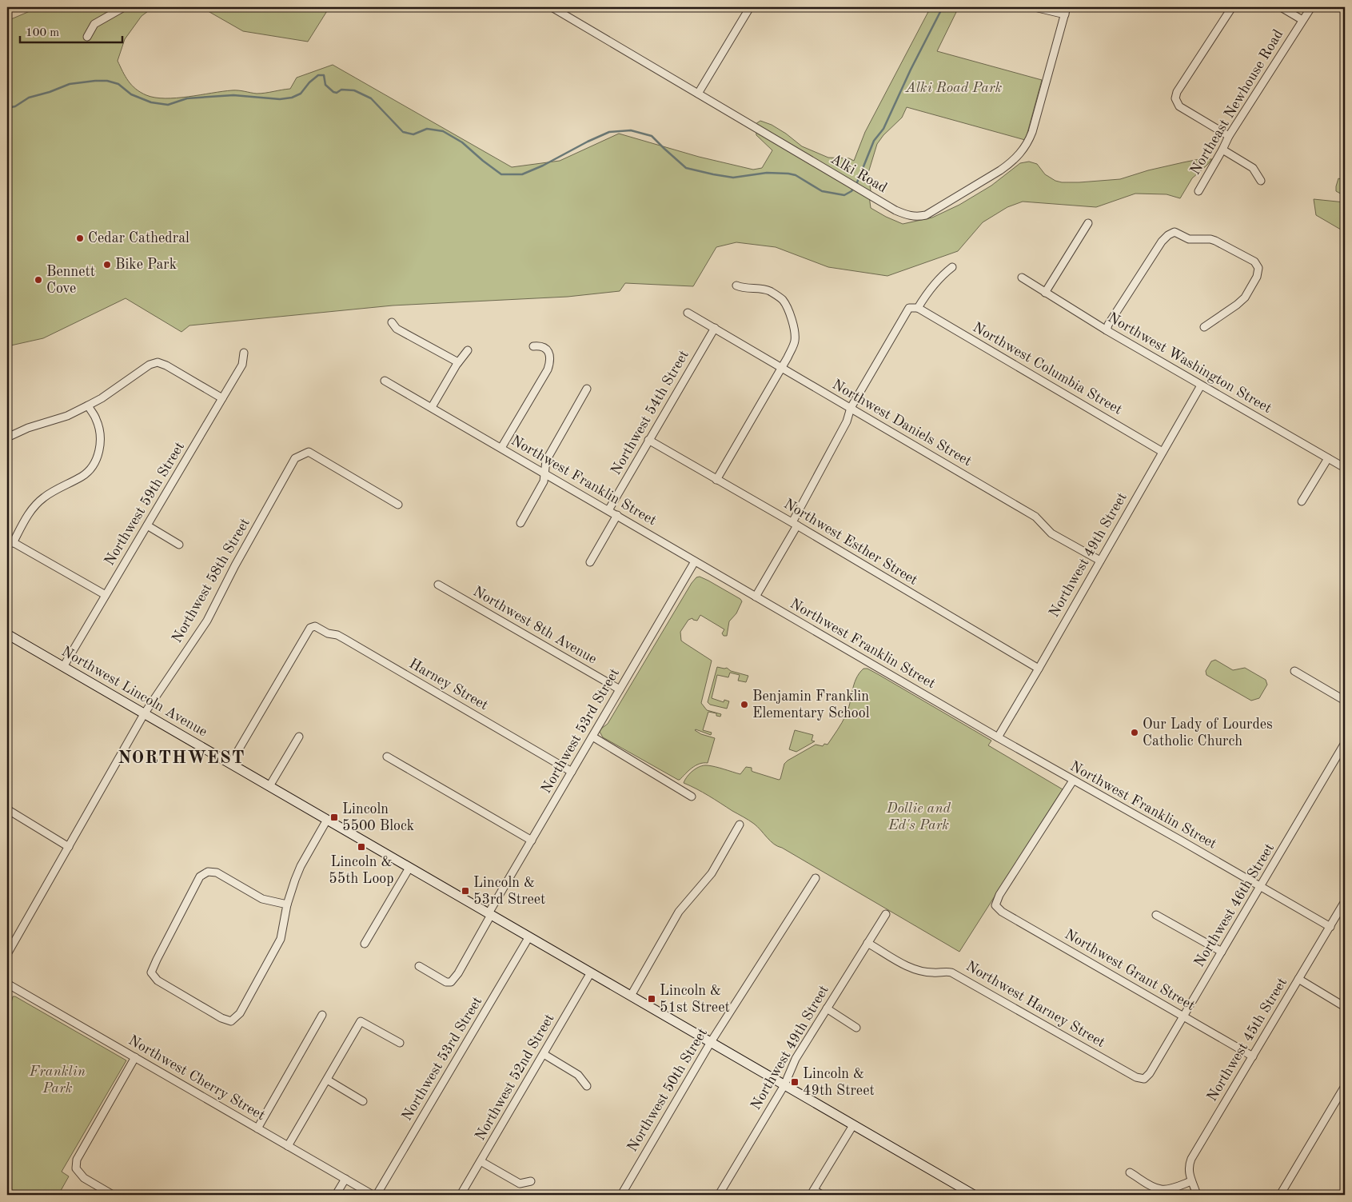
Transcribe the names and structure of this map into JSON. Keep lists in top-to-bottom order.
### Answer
{
  "streets": {
    "street": [
      "Northeast Newhouse Road",
      "Alki Road",
      "Northwest Washington Street",
      "Northwest Columbia Street",
      "Northwest 54th Street",
      "Northwest Daniels Street",
      "Northwest Franklin Street",
      "Northwest 59th Street",
      "Northwest Esther Street",
      "Northwest 49th Street",
      "Northwest 58th Street",
      "Northwest 8th Avenue",
      "Harney Street",
      "Northwest Lincoln Avenue",
      "Northwest 53rd Street",
      "Northwest 46th Street",
      "Northwest Grant Street",
      "Northwest Harney Street",
      "Northwest 45th Street",
      "Northwest 52nd Street",
      "Northwest Cherry Street",
      "Northwest 50th Street"
    ]
  },
  "crossings": [
    ["Northwest Washington Street", "Northwest 49th Street"],
    ["Northwest Columbia Street", "Northwest 49th Street"],
    ["Northwest 54th Street", "Northwest Daniels Street"],
    ["Northwest 54th Street", "Northwest Franklin Street"],
    ["Northwest 54th Street", "Northwest Esther Street"],
    ["Northwest Daniels Street", "Northwest 49th Street"],
    ["Northwest Franklin Street", "Northwest 49th Street"],
    ["Northwest Franklin Street", "Northwest 53rd Street"],
    ["Northwest Franklin Street", "Northwest 46th Street"],
    ["Northwest Franklin Street", "Northwest Grant Street"],
    ["Northwest Franklin Street", "Northwest 45th Street"],
    ["Northwest 59th Street", "Northwest Lincoln Avenue"],
    ["Northwest Esther Street", "Northwest 49th Street"],
    ["Northwest 49th Street", "Northwest Lincoln Avenue"],
    ["Northwest 49th Street", "Northwest Harney Street"],
    ["Northwest 58th Street", "Northwest Lincoln Avenue"],
    ["Northwest 8th Avenue", "Northwest 53rd Street"],
    ["Harney Street", "Northwest Lincoln Avenue"],
    ["Harney Street", "Northwest 53rd Street"],
    ["Northwest Lincoln Avenue", "Northwest 53rd Street"],
    ["Northwest Lincoln Avenue", "Northwest 52nd Street"],
    ["Northwest Lincoln Avenue", "Northwest 50th Street"],
    ["Northwest 46th Street", "Northwest Grant Street"],
    ["Northwest 46th Street", "Northwest Harney Street"],
    ["Northwest Grant Street", "Northwest 45th Street"]
  ],
  "districts": ["NORTHWEST"],
  "parks": ["Alki Road Park", "Dollie and Ed's Park", "Franklin Park"],
  "places": {
    "other": [
      "Cedar Cathedral",
      "Bike Park",
      "Bennett Cove",
      "Benjamin Franklin Elementary School",
      "Our Lady of Lourdes Catholic Church"
    ],
    "transit": [
      "Lincoln 5500 Block",
      "Lincoln & 55th Loop",
      "Lincoln & 53rd Street",
      "Lincoln & 51st Street",
      "Lincoln & 49th Street"
    ]
  },
  "scale_bar": "100 m"
}
